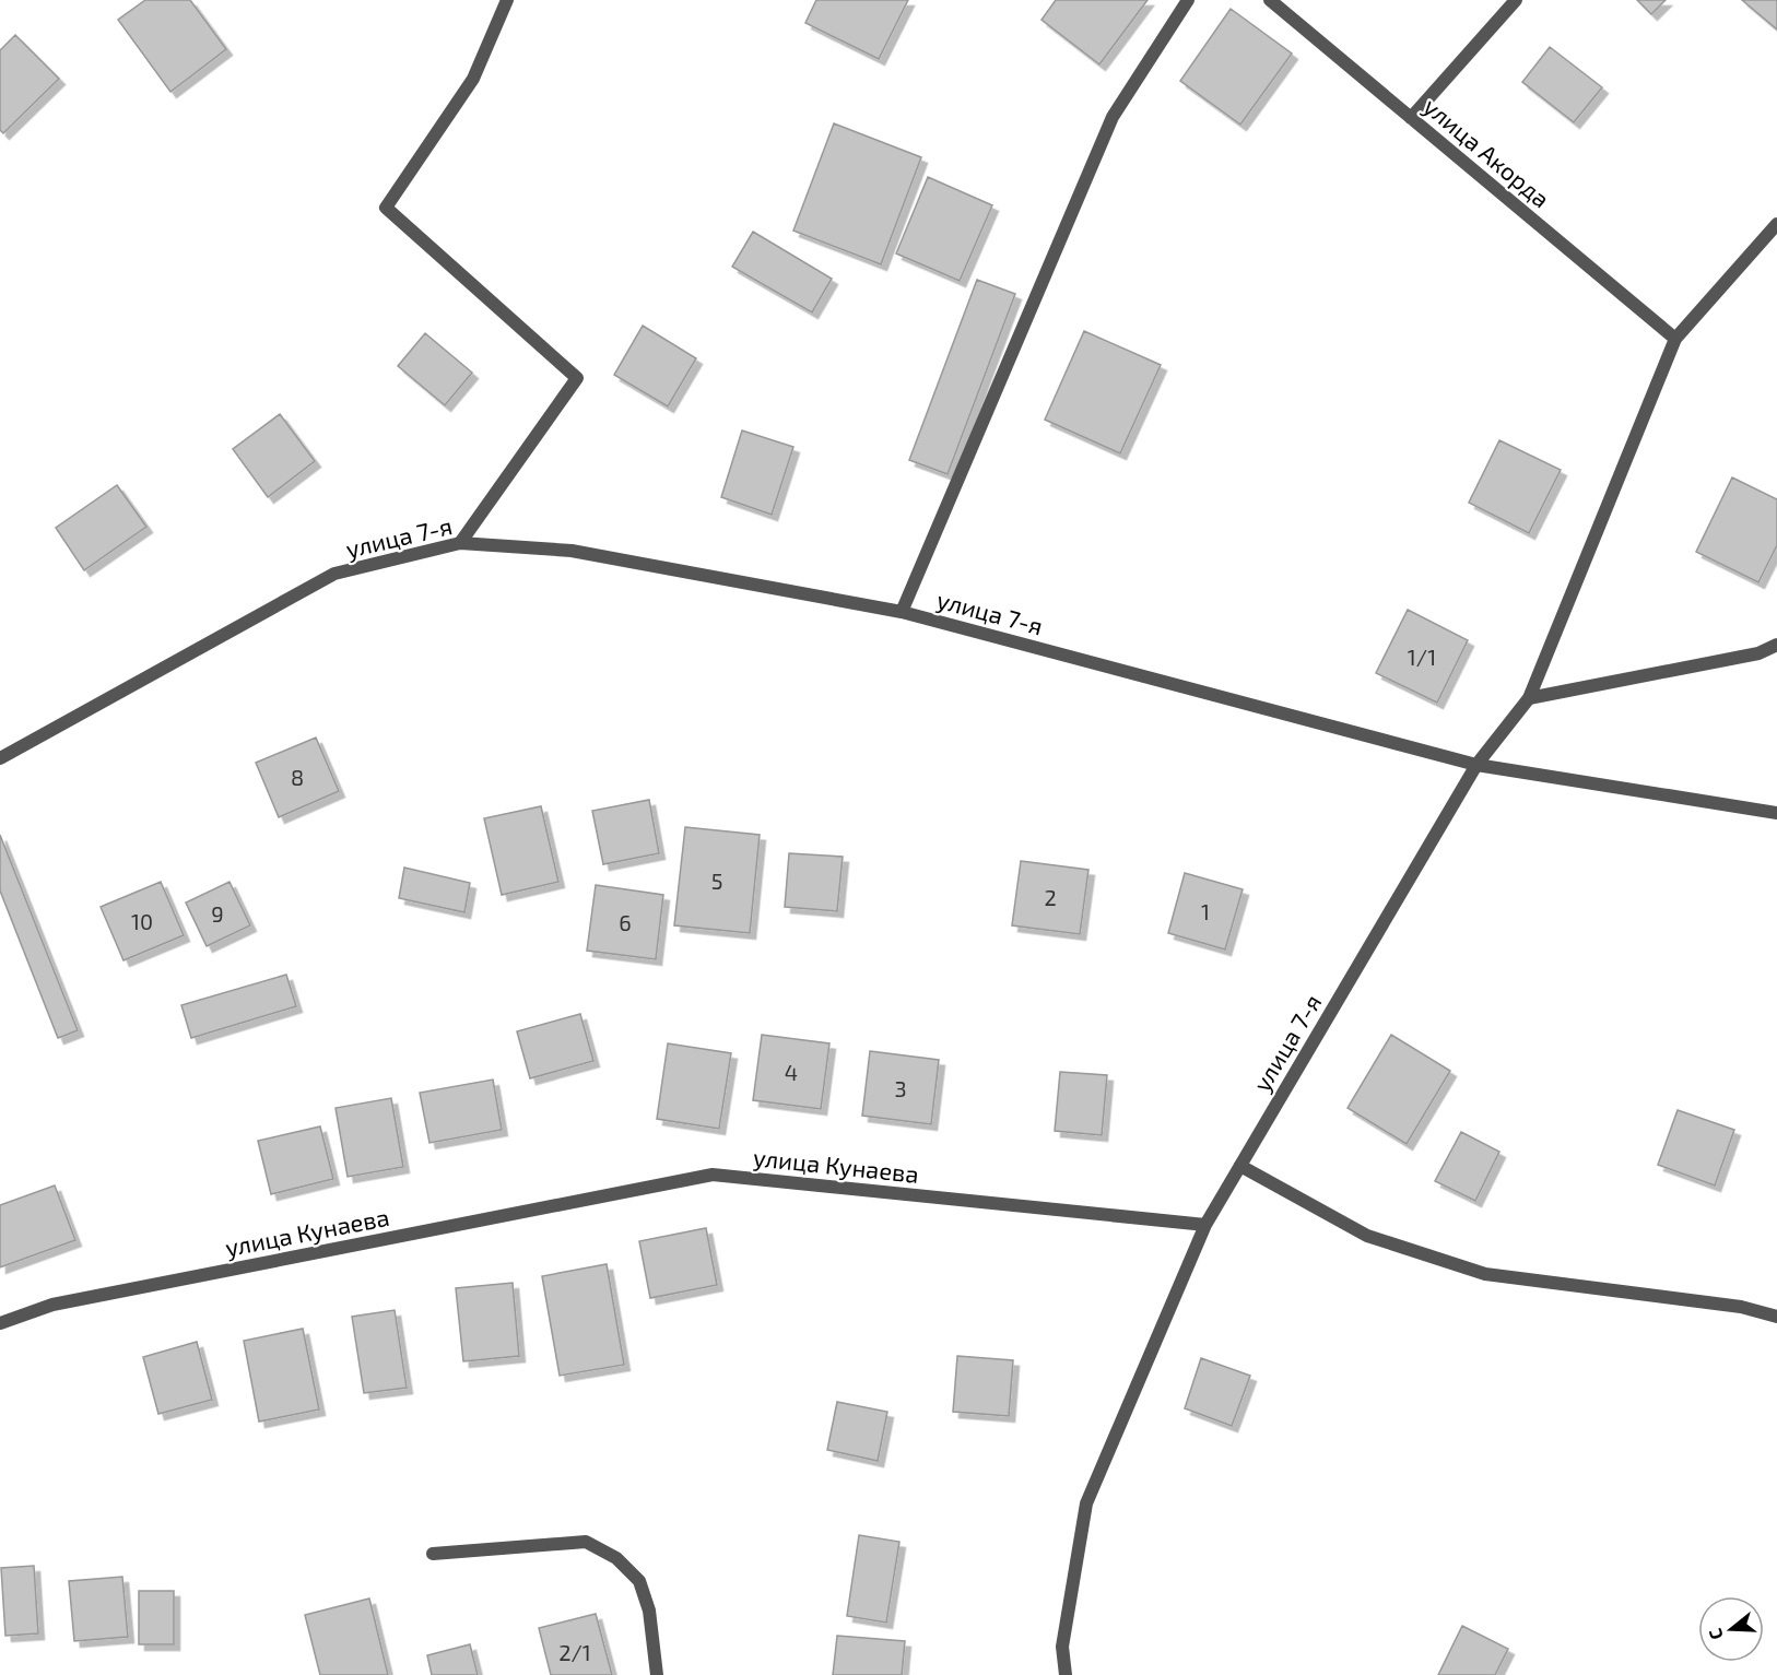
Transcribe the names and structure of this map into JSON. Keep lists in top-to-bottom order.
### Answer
{
  "streets": {
    "street": ["улица Акорда", "улица 7-я", "улица Кунаева"]
  },
  "crossings": [
    ["улица 7-я", "улица Кунаева"]
  ],
  "house_numbers": [
    "1/1",
    "8",
    "5",
    "2",
    "1",
    "9",
    "10",
    "6",
    "4",
    "3",
    "2/1"
  ],
  "north": "left"
}
